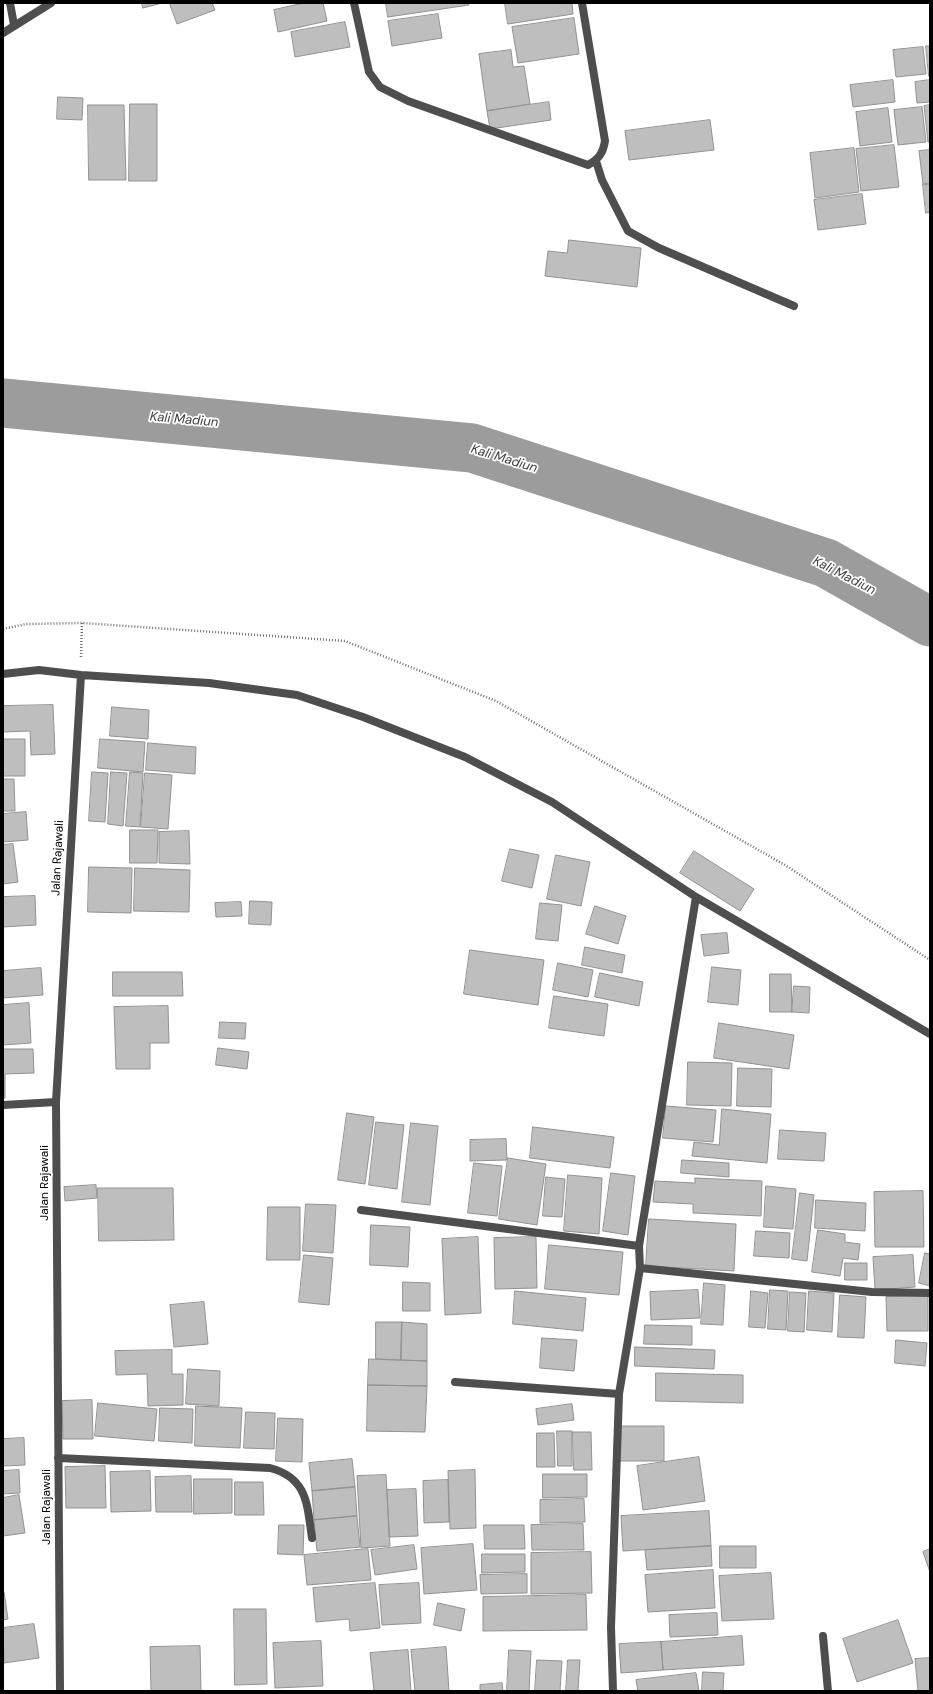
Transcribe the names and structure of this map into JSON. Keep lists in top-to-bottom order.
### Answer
{
  "streets": {
    "street": ["Jalan Rajawali"]
  },
  "water": ["Kali Madiun"]
}
